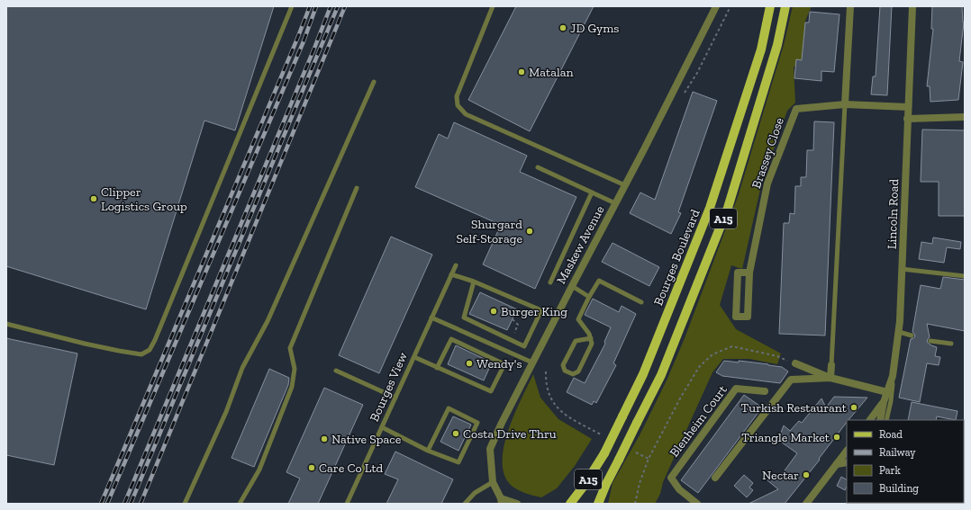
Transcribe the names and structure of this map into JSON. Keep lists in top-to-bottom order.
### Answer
{
  "streets": {
    "main road": ["A15", "Bourges Boulevard"],
    "street": [
      "Brassey Close",
      "Lincoln Road",
      "Maskew Avenue",
      "Blenheim Court"
    ],
    "lane": ["Bourges View"]
  },
  "crossings": [
    ["Brassey Close", "Lincoln Road"]
  ],
  "places": [
    "JD Gyms",
    "Matalan",
    "Clipper Logistics Group",
    "Shurgard Self-Storage",
    "Burger King",
    "Wendy's",
    "Turkish Restaurant",
    "Costa Drive Thru",
    "Triangle Market",
    "Native Space",
    "Care Co Ltd",
    "Nectar"
  ],
  "legend": [
    "Road",
    "Railway",
    "Park",
    "Building"
  ]
}
